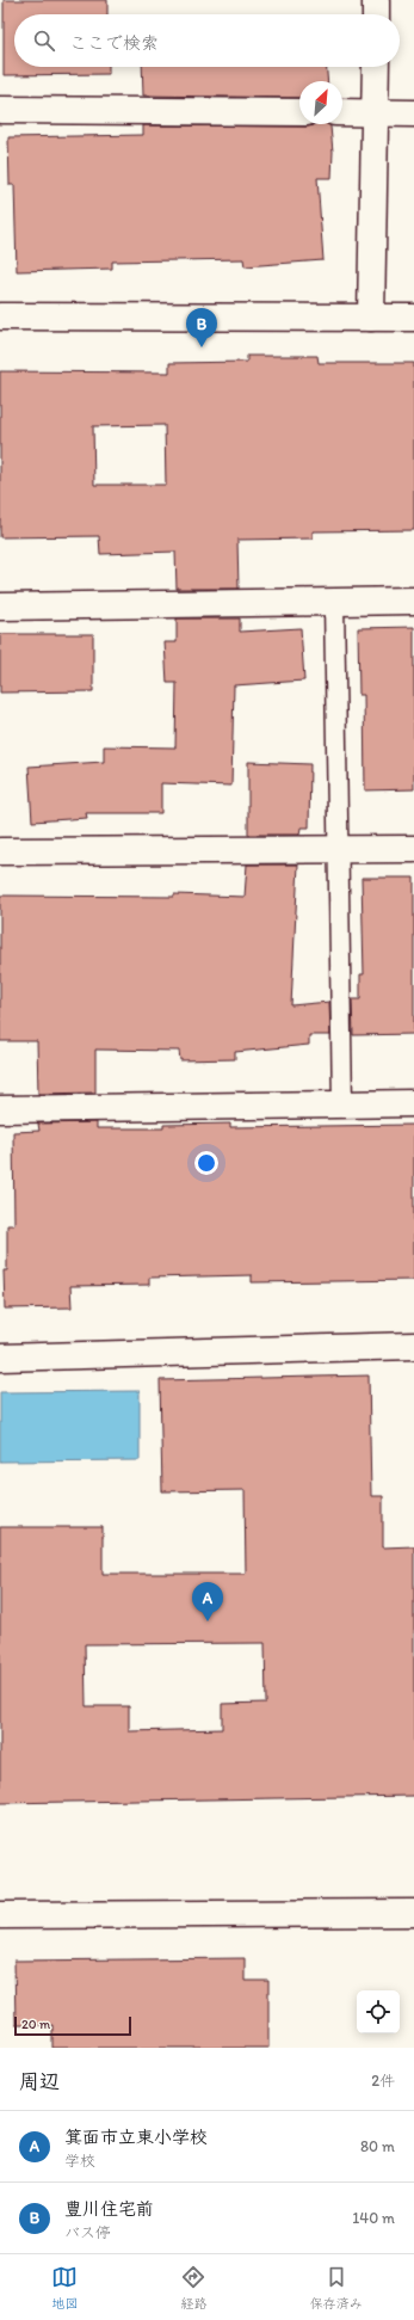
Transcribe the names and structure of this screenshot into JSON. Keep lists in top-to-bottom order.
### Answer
{
  "scale_bar": "20 m",
  "north": "top right",
  "page": {
    "search": "ここで検索",
    "pins": ["B", "A"],
    "scale": "20 m",
    "heading": ["周辺", "2件"],
    "list": [
      {
        "mark": "A",
        "name": "箕面市立東小学校",
        "note": "学校",
        "value": "80 m"
      },
      {
        "mark": "B",
        "name": "豊川住宅前",
        "note": "バス停",
        "value": "140 m"
      }
    ],
    "nav": ["地図", "経路", "保存済み"]
  }
}
